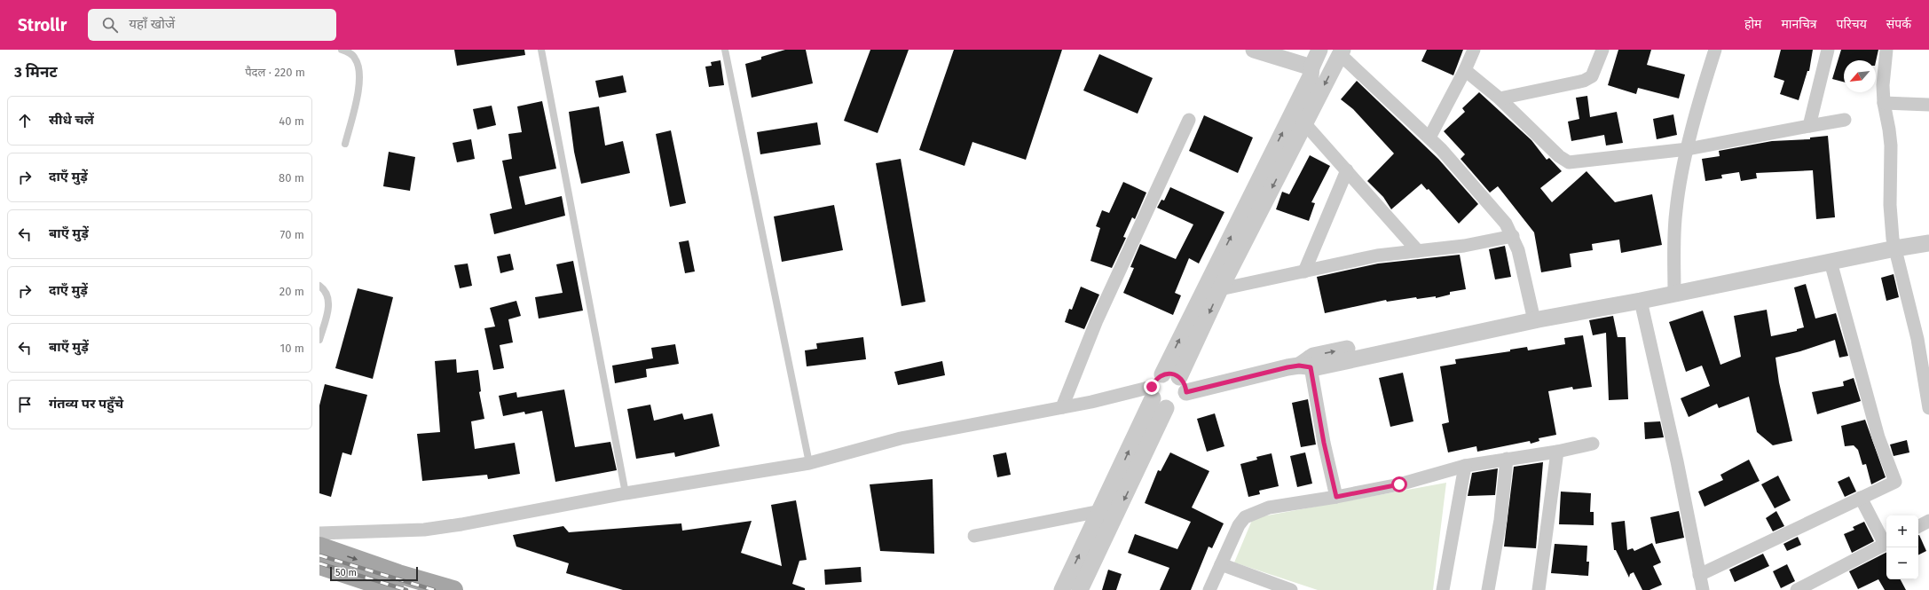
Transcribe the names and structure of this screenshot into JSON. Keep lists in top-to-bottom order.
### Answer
{
  "scale_bar": "50 m",
  "north": "bottom left",
  "page": {
    "header": "Strollr",
    "search": "यहाँ खोजें",
    "nav": [
      "होम",
      "मानचित्र",
      "परिचय",
      "संपर्क"
    ],
    "heading": ["3 मिनट", "पैदल · 220 m"],
    "list": [
      ["सीधे चलें", "40 m"],
      ["दाएँ मुड़ें", "80 m"],
      ["बाएँ मुड़ें", "70 m"],
      ["दाएँ मुड़ें", "20 m"],
      ["बाएँ मुड़ें", "10 m"],
      "गंतव्य पर पहुँचे"
    ],
    "map_buttons": ["+", "−"],
    "scale": "50 m"
  }
}
